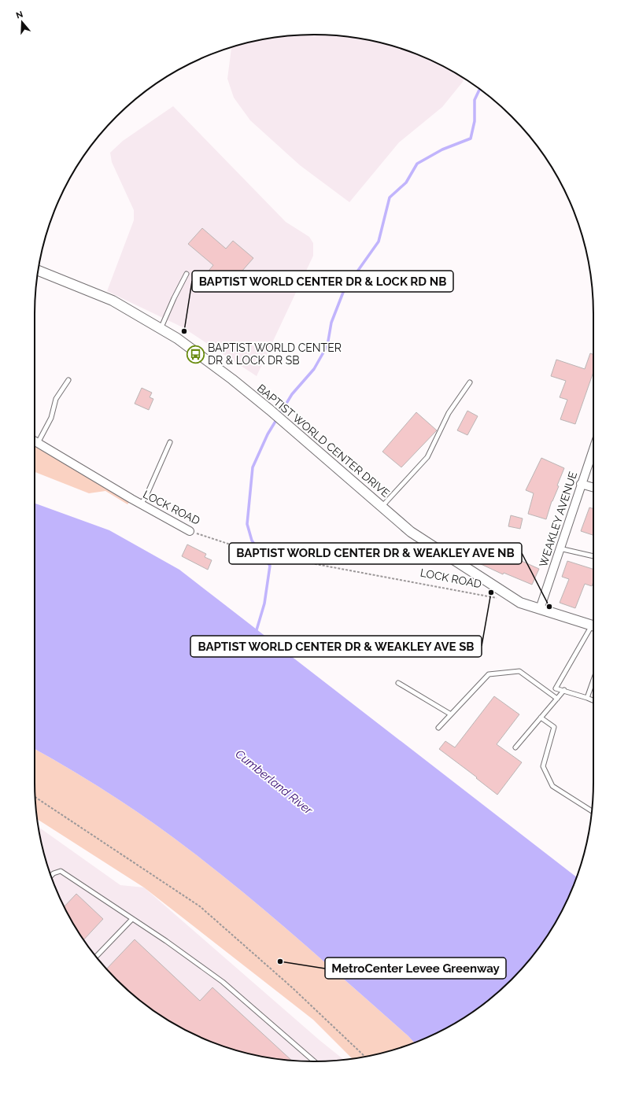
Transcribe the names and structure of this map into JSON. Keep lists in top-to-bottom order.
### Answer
{
  "streets": {
    "street": ["BAPTIST WORLD CENTER DRIVE", "LOCK ROAD", "WEAKLEY AVENUE"]
  },
  "crossings": [
    ["BAPTIST WORLD CENTER DRIVE", "WEAKLEY AVENUE"]
  ],
  "water": ["Cumberland River"],
  "places": {
    "other": [
      "BAPTIST WORLD CENTER DR & LOCK RD NB",
      "BAPTIST WORLD CENTER DR & WEAKLEY AVE SB",
      "BAPTIST WORLD CENTER DR & WEAKLEY AVE NB",
      "MetroCenter Levee Greenway"
    ],
    "bus stop": ["BAPTIST WORLD CENTER DR & LOCK DR SB"]
  },
  "north": "top"
}
